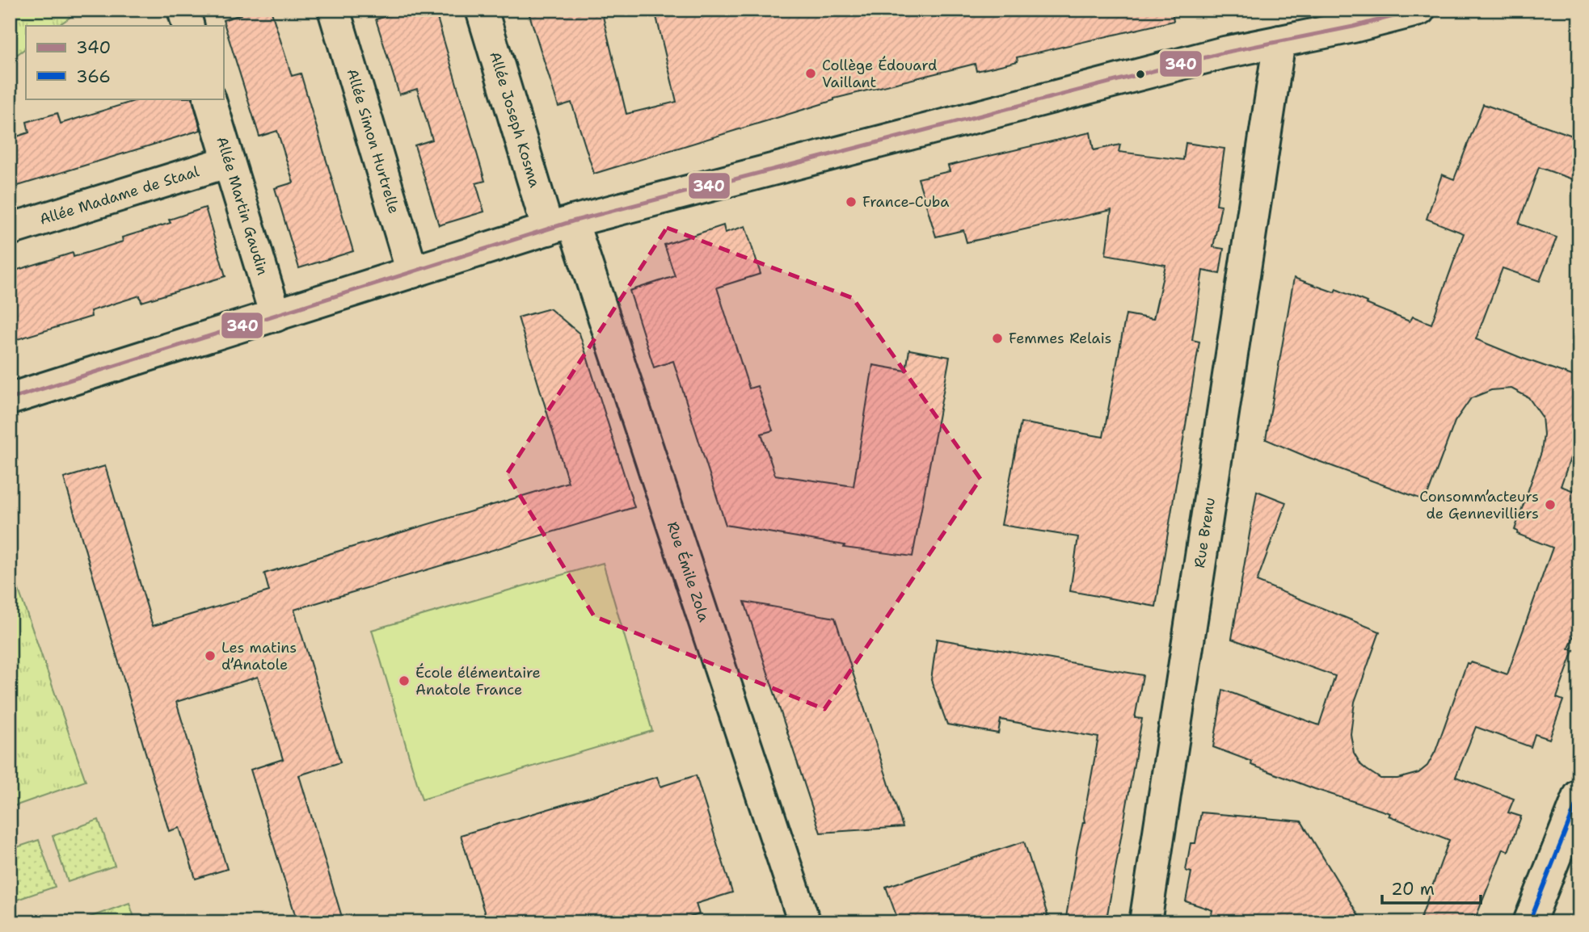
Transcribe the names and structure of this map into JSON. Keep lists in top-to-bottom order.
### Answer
{
  "streets": {
    "street": [
      "Allée Joseph Kosma",
      "Allée Simon Hurtrelle",
      "Allée Madame de Staal",
      "Allée Martin Gaudin",
      "Rue Brenu",
      "Rue Émile Zola"
    ]
  },
  "crossings": [
    ["Allée Joseph Kosma", "Rue Émile Zola"],
    ["Allée Madame de Staal", "Allée Martin Gaudin"]
  ],
  "places": [
    "Collège Édouard Vaillant",
    "France-Cuba",
    "Femmes Relais",
    "Consomm’acteurs de Gennevilliers",
    "Les matins d’Anatole",
    "École élémentaire Anatole France"
  ],
  "lines": ["transit line 340", "transit line 366"],
  "legend": ["340", "366"],
  "scale_bar": "20 m"
}
